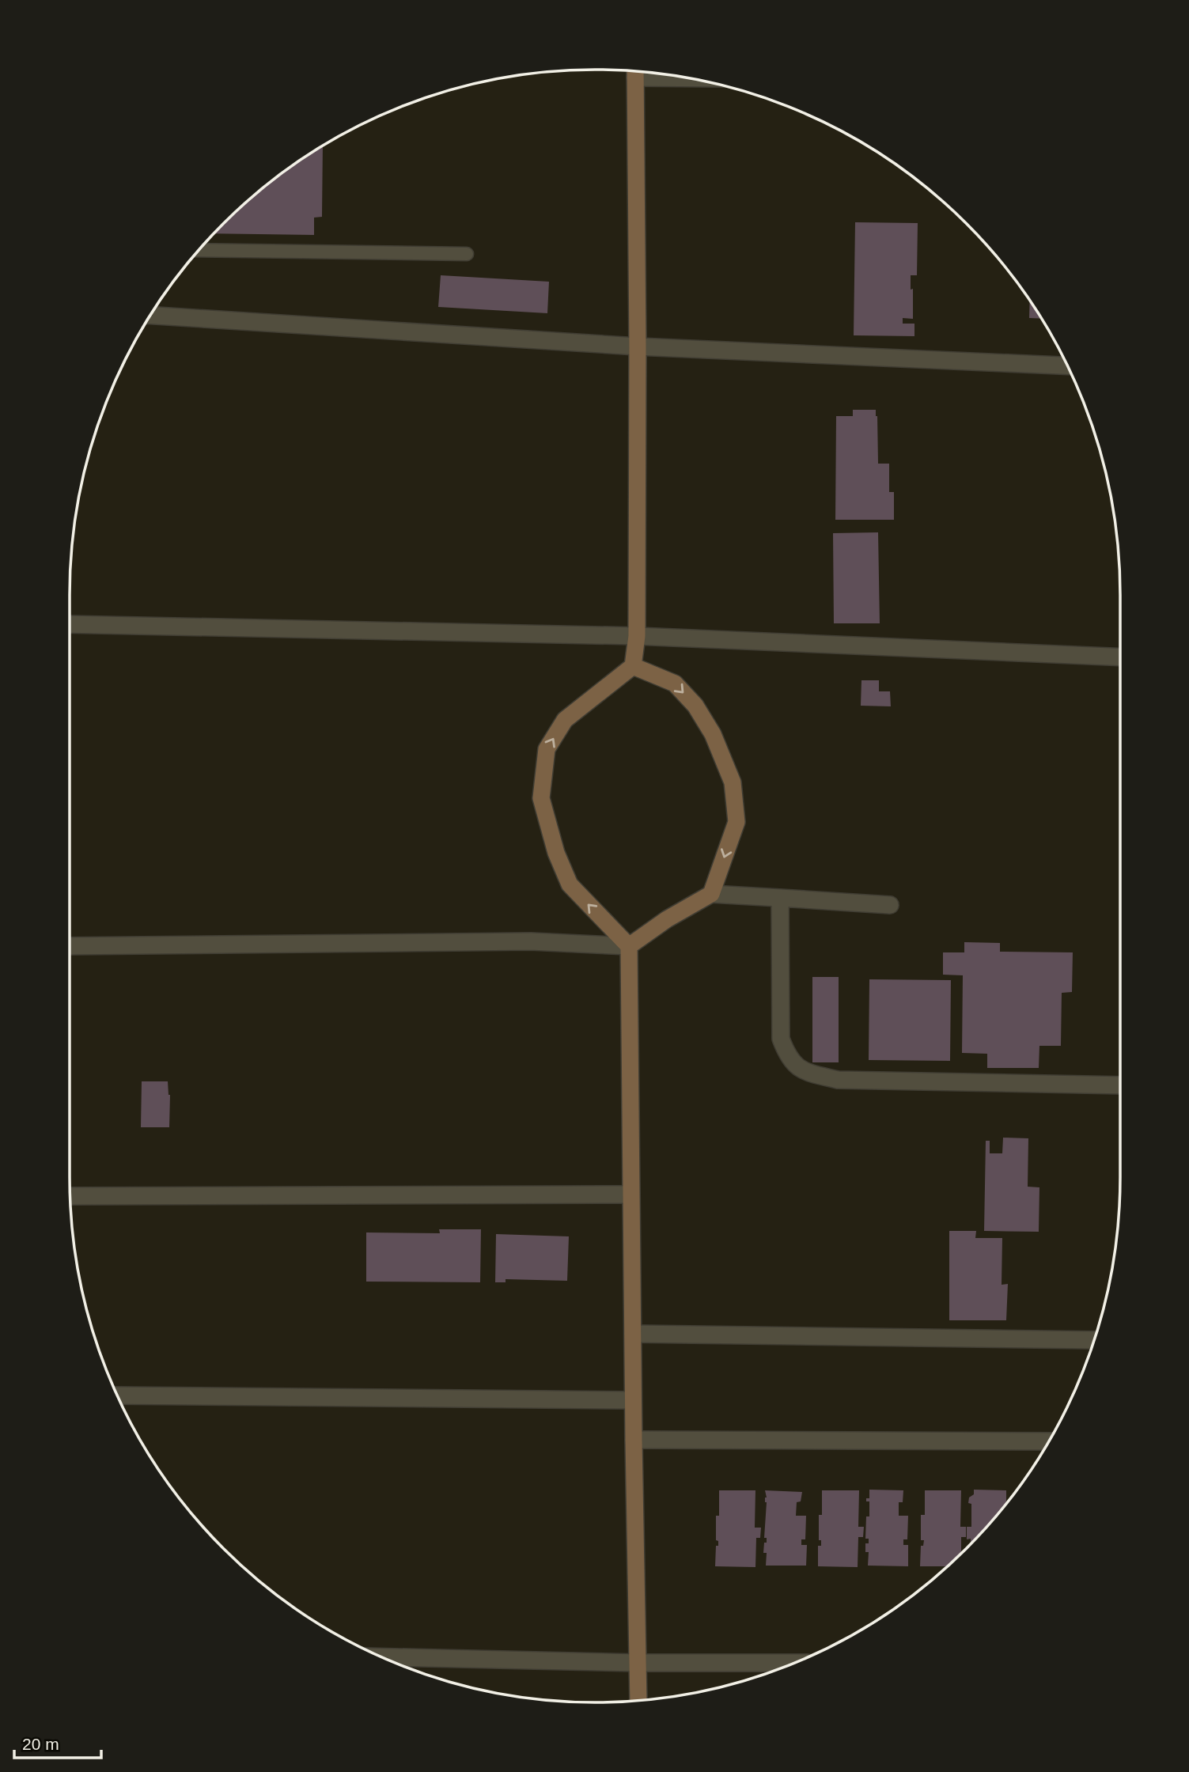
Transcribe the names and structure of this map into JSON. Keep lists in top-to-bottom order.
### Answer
{
  "scale_bar": "20 m"
}
